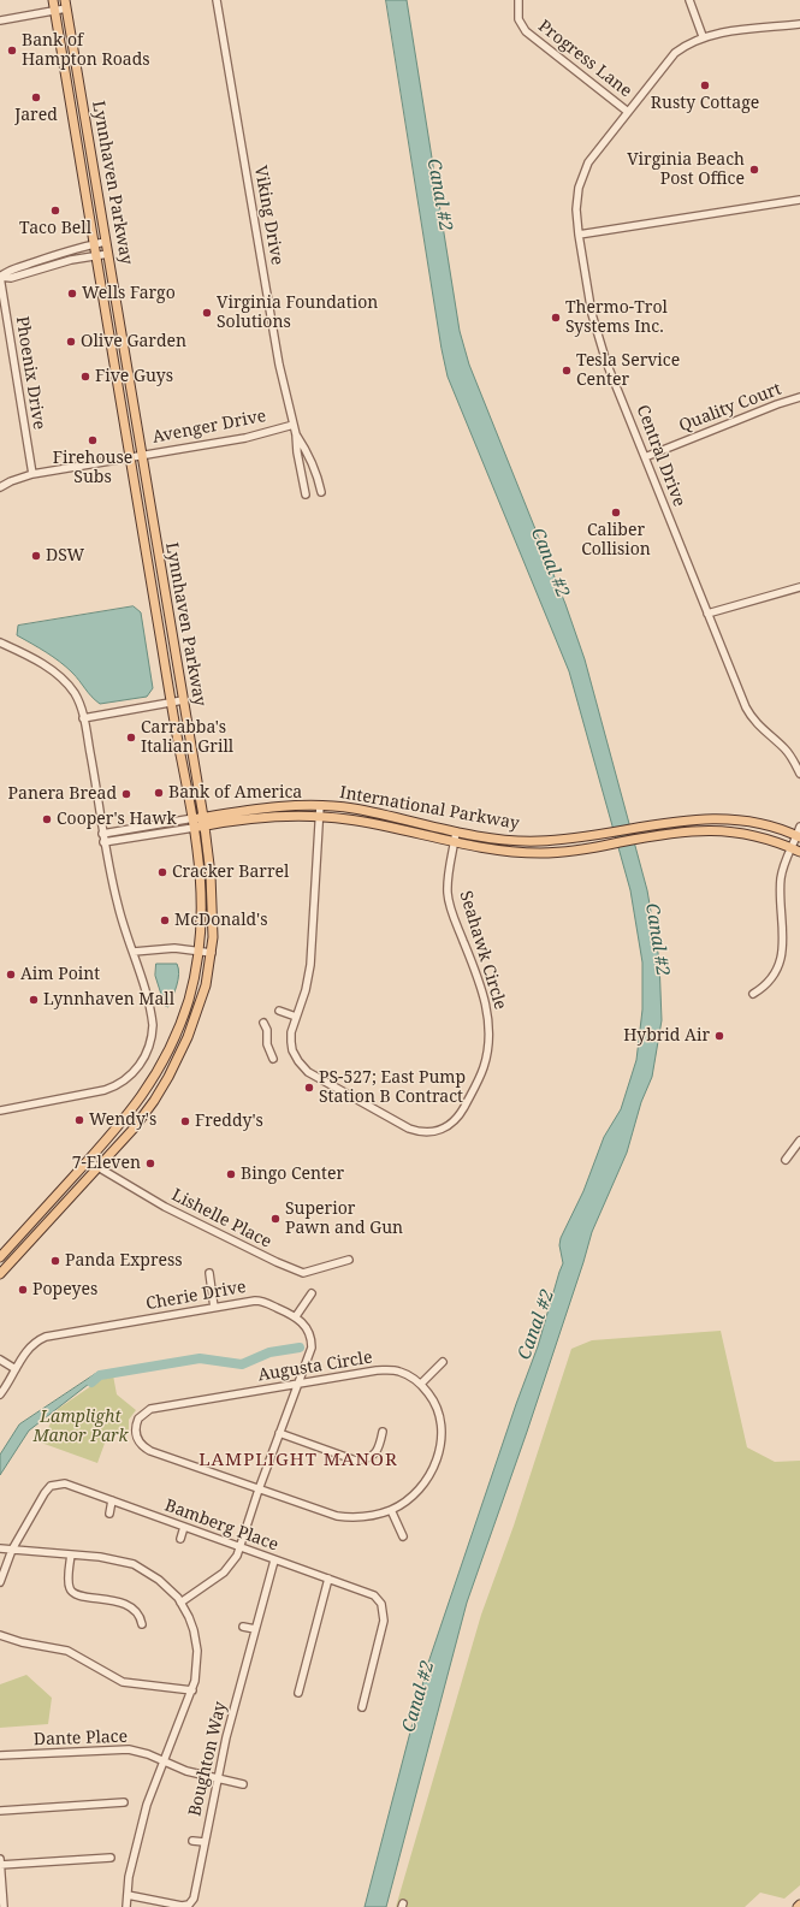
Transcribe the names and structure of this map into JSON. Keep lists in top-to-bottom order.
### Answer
{
  "streets": {
    "main road": ["Lynnhaven Parkway", "International Parkway"],
    "street": [
      "Progress Lane",
      "Viking Drive",
      "Phoenix Drive",
      "Quality Court",
      "Avenger Drive",
      "Central Drive",
      "Seahawk Circle",
      "Lishelle Place",
      "Cherie Drive",
      "Augusta Circle",
      "Bamberg Place",
      "Dante Place",
      "Boughton Way"
    ]
  },
  "crossings": [
    ["Progress Lane", "Central Drive"],
    ["Lynnhaven Parkway", "Avenger Drive"],
    ["Lynnhaven Parkway", "International Parkway"],
    ["Lynnhaven Parkway", "Lishelle Place"],
    ["Viking Drive", "Avenger Drive"],
    ["Phoenix Drive", "Avenger Drive"],
    ["Quality Court", "Central Drive"],
    ["International Parkway", "Seahawk Circle"],
    ["Cherie Drive", "Augusta Circle"],
    ["Cherie Drive", "Bamberg Place"],
    ["Bamberg Place", "Boughton Way"],
    ["Dante Place", "Boughton Way"]
  ],
  "districts": ["LAMPLIGHT MANOR"],
  "water": ["Canal #2"],
  "parks": ["Lamplight Manor Park"],
  "places": [
    "Bank of Hampton Roads",
    "Rusty Cottage",
    "Jared",
    "Virginia Beach Post Office",
    "Taco Bell",
    "Wells Fargo",
    "Virginia Foundation Solutions",
    "Thermo-Trol Systems Inc.",
    "Olive Garden",
    "Tesla Service Center",
    "Five Guys",
    "Firehouse Subs",
    "Caliber Collision",
    "DSW",
    "Carrabba's Italian Grill",
    "Bank of America",
    "Panera Bread",
    "Cooper's Hawk",
    "Cracker Barrel",
    "McDonald's",
    "Aim Point",
    "Lynnhaven Mall",
    "Hybrid Air",
    "PS-527; East Pump Station B Contract",
    "Wendy's",
    "Freddy's",
    "7-Eleven",
    "Bingo Center",
    "Superior Pawn and Gun",
    "Panda Express",
    "Popeyes"
  ]
}
